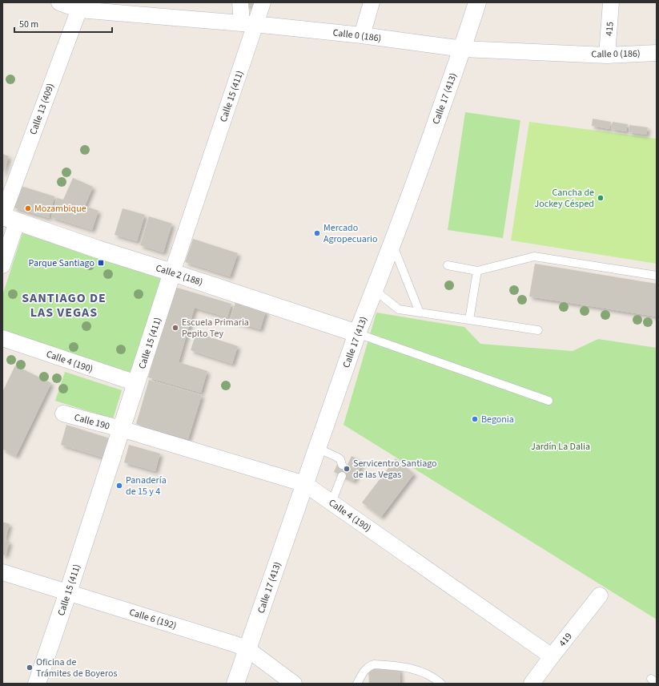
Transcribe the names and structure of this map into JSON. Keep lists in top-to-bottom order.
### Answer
{
  "streets": {
    "main road": ["Calle 15 (411)", "Calle 17 (413)", "Calle 2 (188)"],
    "street": [
      "415",
      "Calle 0 (186)",
      "Calle 13 (409)",
      "Calle 4 (190)",
      "Calle 190",
      "Calle 6 (192)",
      "419"
    ]
  },
  "crossings": [
    ["415", "Calle 0 (186)"],
    ["Calle 0 (186)", "Calle 15 (411)"],
    ["Calle 0 (186)", "Calle 17 (413)"],
    ["Calle 0 (186)", "Calle 13 (409)"],
    ["Calle 15 (411)", "Calle 2 (188)"],
    ["Calle 15 (411)", "Calle 4 (190)"],
    ["Calle 15 (411)", "Calle 190"],
    ["Calle 15 (411)", "Calle 6 (192)"],
    ["Calle 17 (413)", "Calle 2 (188)"],
    ["Calle 17 (413)", "Calle 4 (190)"],
    ["Calle 17 (413)", "Calle 6 (192)"],
    ["Calle 13 (409)", "Calle 2 (188)"],
    ["Calle 4 (190)", "Calle 190"],
    ["Calle 4 (190)", "419"]
  ],
  "districts": ["SANTIAGO DE LAS VEGAS"],
  "parks": ["Jardín La Dalia"],
  "places": {
    "other": [
      "Cancha de Jockey Césped",
      "Mozambique",
      "Mercado Agropecuario",
      "Escuela Primaria Pepito Tey",
      "Begonia",
      "Servicentro Santiago de las Vegas",
      "Panadería de 15 y 4",
      "Oficina de Trámites de Boyeros"
    ],
    "transit": ["Parque Santiago"]
  },
  "scale_bar": "50 m"
}
